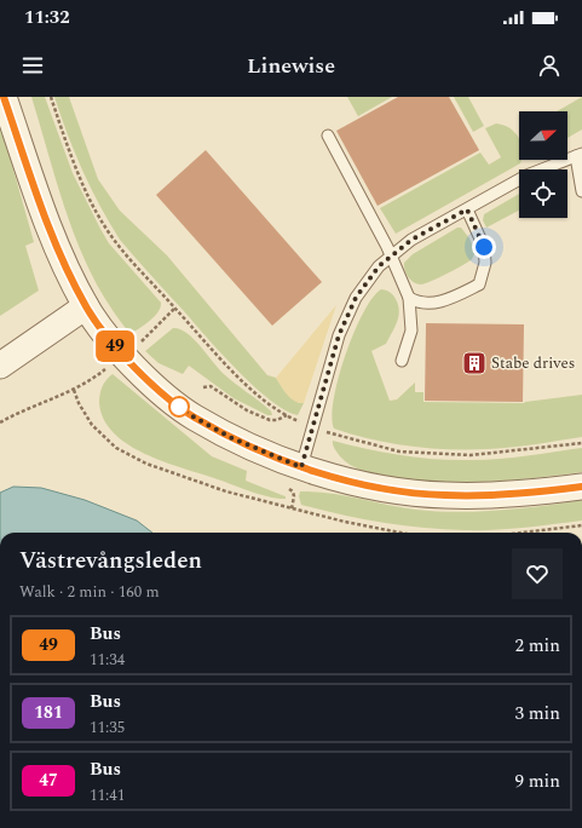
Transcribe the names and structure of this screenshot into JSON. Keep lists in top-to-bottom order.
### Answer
{
  "places": {
    "building": ["Stabe drives"]
  },
  "lines": ["bus line 49"],
  "north": "right",
  "page": {
    "status": "11:32",
    "header": "Linewise",
    "on_map": "49",
    "heading": ["Västrevångsleden", "Walk · 2 min · 160 m"],
    "list": [
      {
        "mark": "49",
        "name": "Bus",
        "note": "11:34",
        "value": "2 min"
      },
      {
        "mark": "181",
        "name": "Bus",
        "note": "11:35",
        "value": "3 min"
      },
      {
        "mark": "47",
        "name": "Bus",
        "note": "11:41",
        "value": "9 min"
      }
    ]
  }
}
